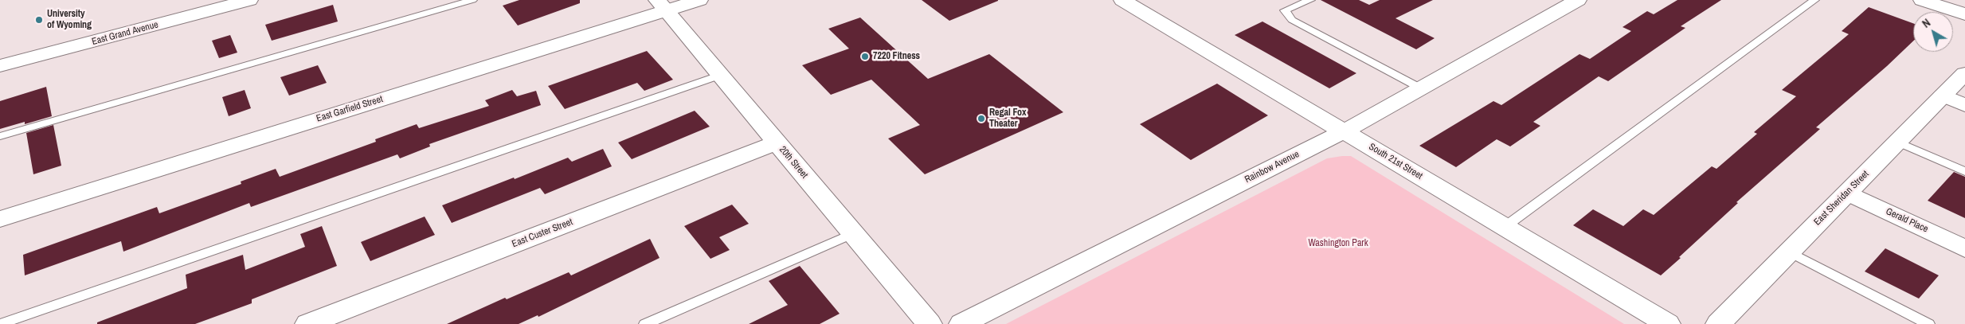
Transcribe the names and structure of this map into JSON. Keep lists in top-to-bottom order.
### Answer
{
  "streets": {
    "street": [
      "East Grand Avenue",
      "East Garfield Street",
      "South 21st Street",
      "20th Street",
      "Rainbow Avenue",
      "East Sheridan Street",
      "Gerald Place",
      "East Custer Street"
    ]
  },
  "crossings": [
    ["East Garfield Street", "20th Street"],
    ["South 21st Street", "Rainbow Avenue"],
    ["20th Street", "East Custer Street"],
    ["East Sheridan Street", "Gerald Place"]
  ],
  "parks": ["Washington Park"],
  "places": ["University of Wyoming", "7220 Fitness", "Regal Fox Theater"],
  "north": "top left"
}
